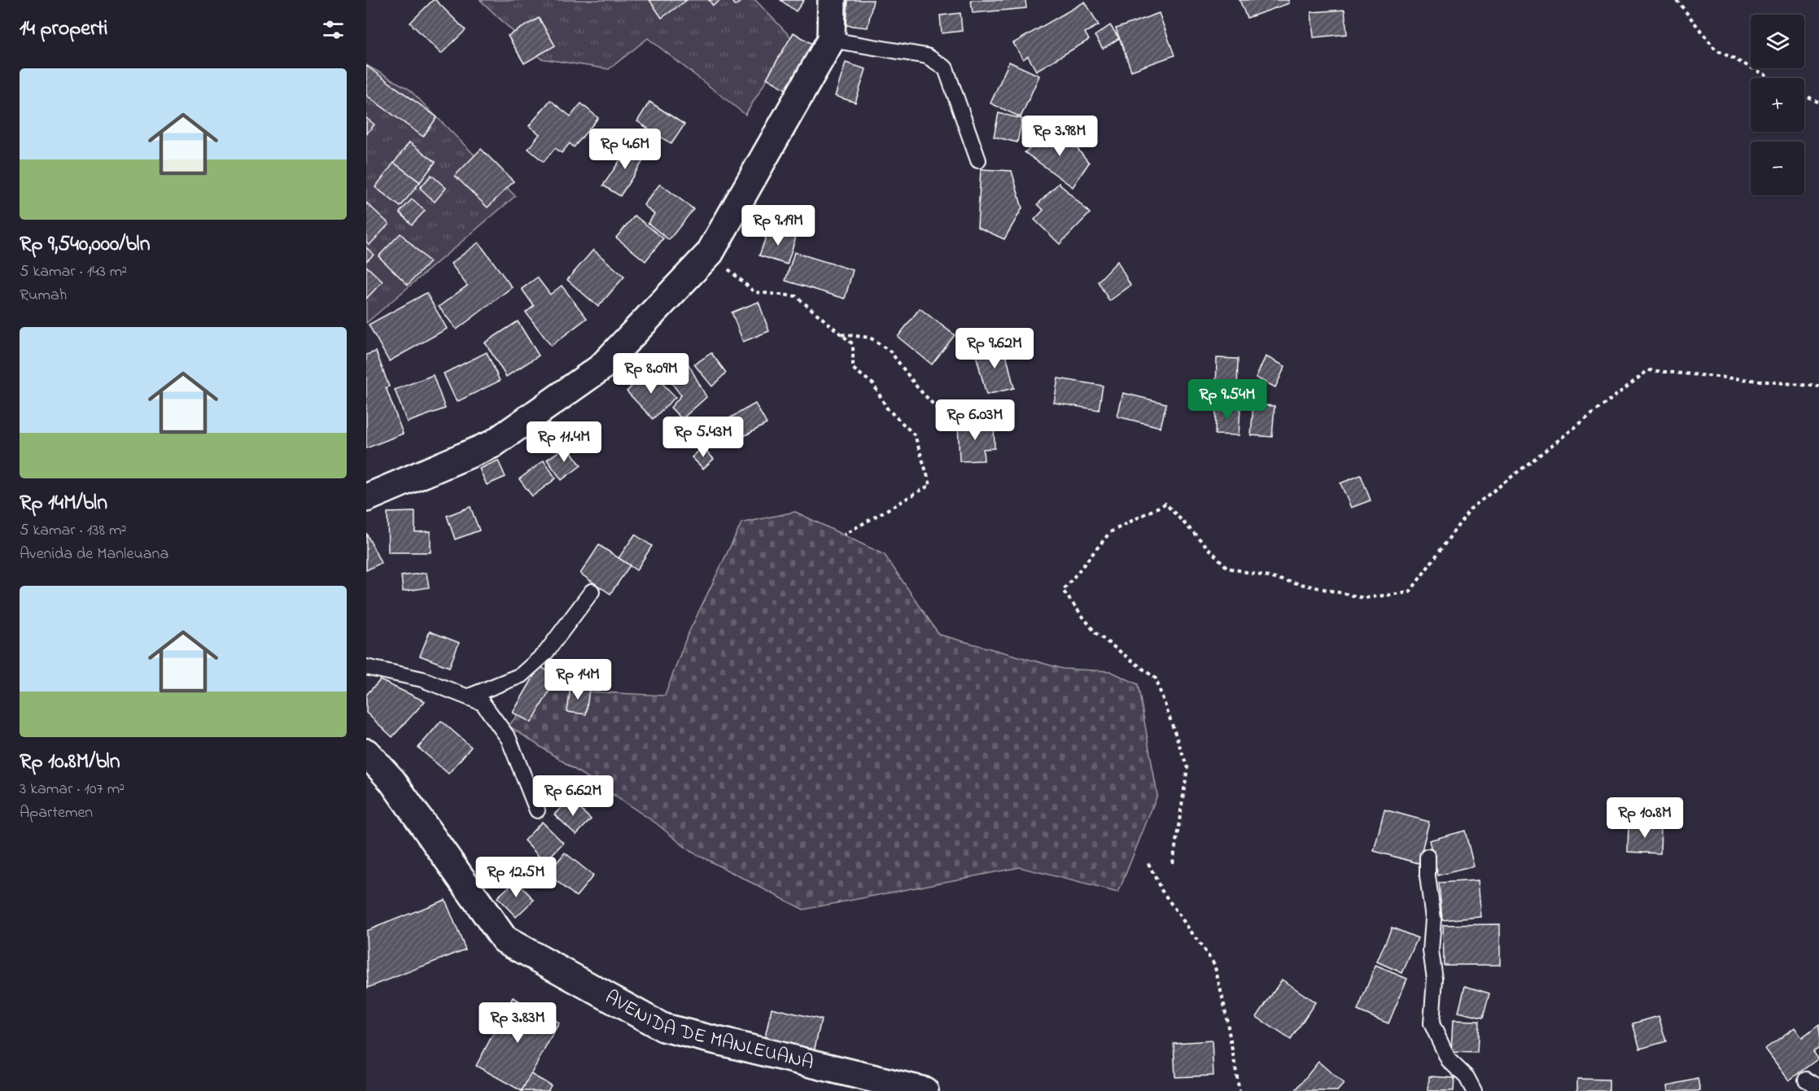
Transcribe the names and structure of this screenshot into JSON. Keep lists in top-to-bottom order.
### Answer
{
  "streets": {
    "street": ["AVENIDA DE MANLEUANA"]
  },
  "page": {
    "heading": "14 properti",
    "map_buttons": ["+", "−"],
    "list": [
      {
        "name": "Rp 9,540,000/bln",
        "note": "5 kamar · 143 m² · Rumah"
      },
      {
        "name": "Rp 14M/bln",
        "note": "5 kamar · 138 m² · Avenida de Manleuana"
      },
      {
        "name": "Rp 10.8M/bln",
        "note": "3 kamar · 107 m² · Apartemen"
      }
    ],
    "price": [
      "Rp 3.98M",
      "Rp 4.6M",
      "Rp 9.19M",
      "Rp 9.62M",
      "Rp 8.09M",
      "Rp 9.54M",
      "Rp 6.03M",
      "Rp 5.43M",
      "Rp 11.4M",
      "Rp 14M",
      "Rp 6.62M",
      "Rp 10.8M",
      "Rp 12.5M",
      "Rp 3.83M"
    ]
  }
}
